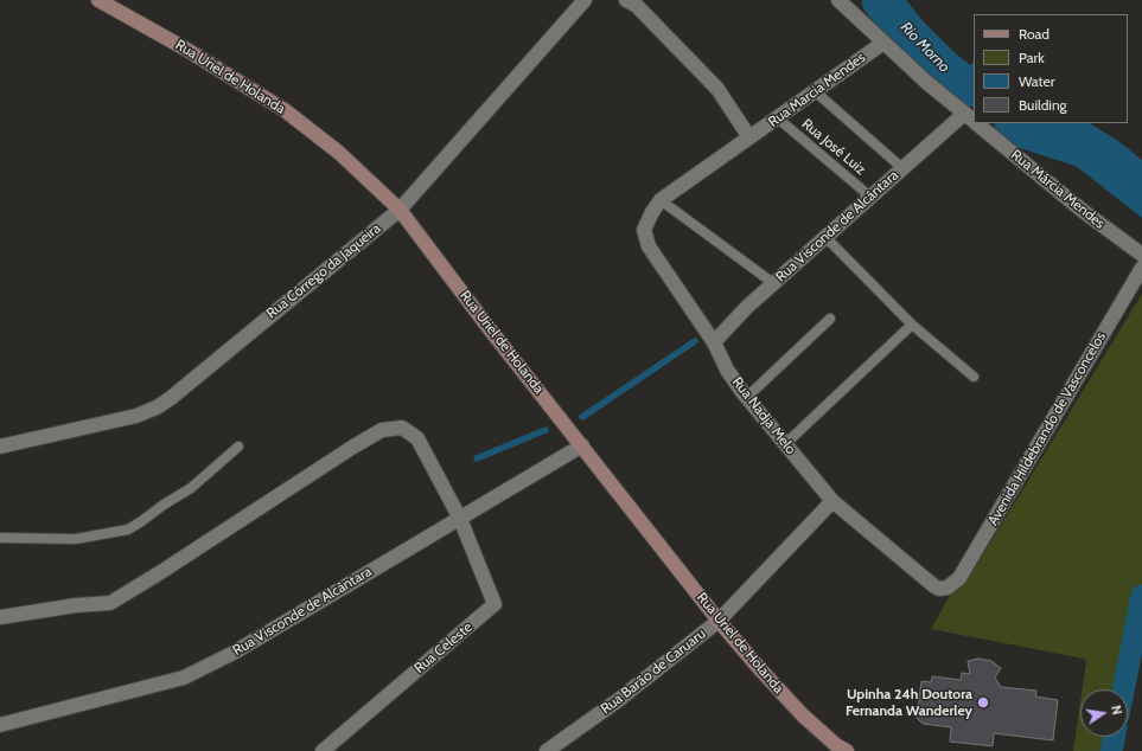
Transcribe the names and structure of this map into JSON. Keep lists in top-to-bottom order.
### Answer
{
  "streets": {
    "main road": ["Rua Uriel de Holanda"],
    "street": [
      "Rua Marcia Mendes",
      "Rua Márcia Mendes",
      "Rua Visconde de Alcântara",
      "Rua Córrego da Jaqueira",
      "Rua Nadja Melo",
      "Avenida Hildebrando de Vasconcelos",
      "Rua Celeste",
      "Rua Barão de Caruaru"
    ],
    "lane": ["Rua José Luiz"]
  },
  "crossings": [
    ["Rua Uriel de Holanda", "Rua Visconde de Alcântara"],
    ["Rua Uriel de Holanda", "Rua Córrego da Jaqueira"],
    ["Rua Uriel de Holanda", "Rua Barão de Caruaru"],
    ["Rua Marcia Mendes", "Rua José Luiz"],
    ["Rua Marcia Mendes", "Rua Márcia Mendes"],
    ["Rua Marcia Mendes", "Rua Nadja Melo"],
    ["Rua José Luiz", "Rua Visconde de Alcântara"],
    ["Rua Márcia Mendes", "Rua Visconde de Alcântara"],
    ["Rua Visconde de Alcântara", "Rua Nadja Melo"],
    ["Rua Visconde de Alcântara", "Rua Celeste"],
    ["Rua Nadja Melo", "Avenida Hildebrando de Vasconcelos"],
    ["Rua Nadja Melo", "Rua Barão de Caruaru"]
  ],
  "water": ["Rio Morno"],
  "places": ["Upinha 24h Doutora Fernanda Wanderley"],
  "legend": [
    "Road",
    "Park",
    "Water",
    "Building"
  ],
  "north": "right"
}
